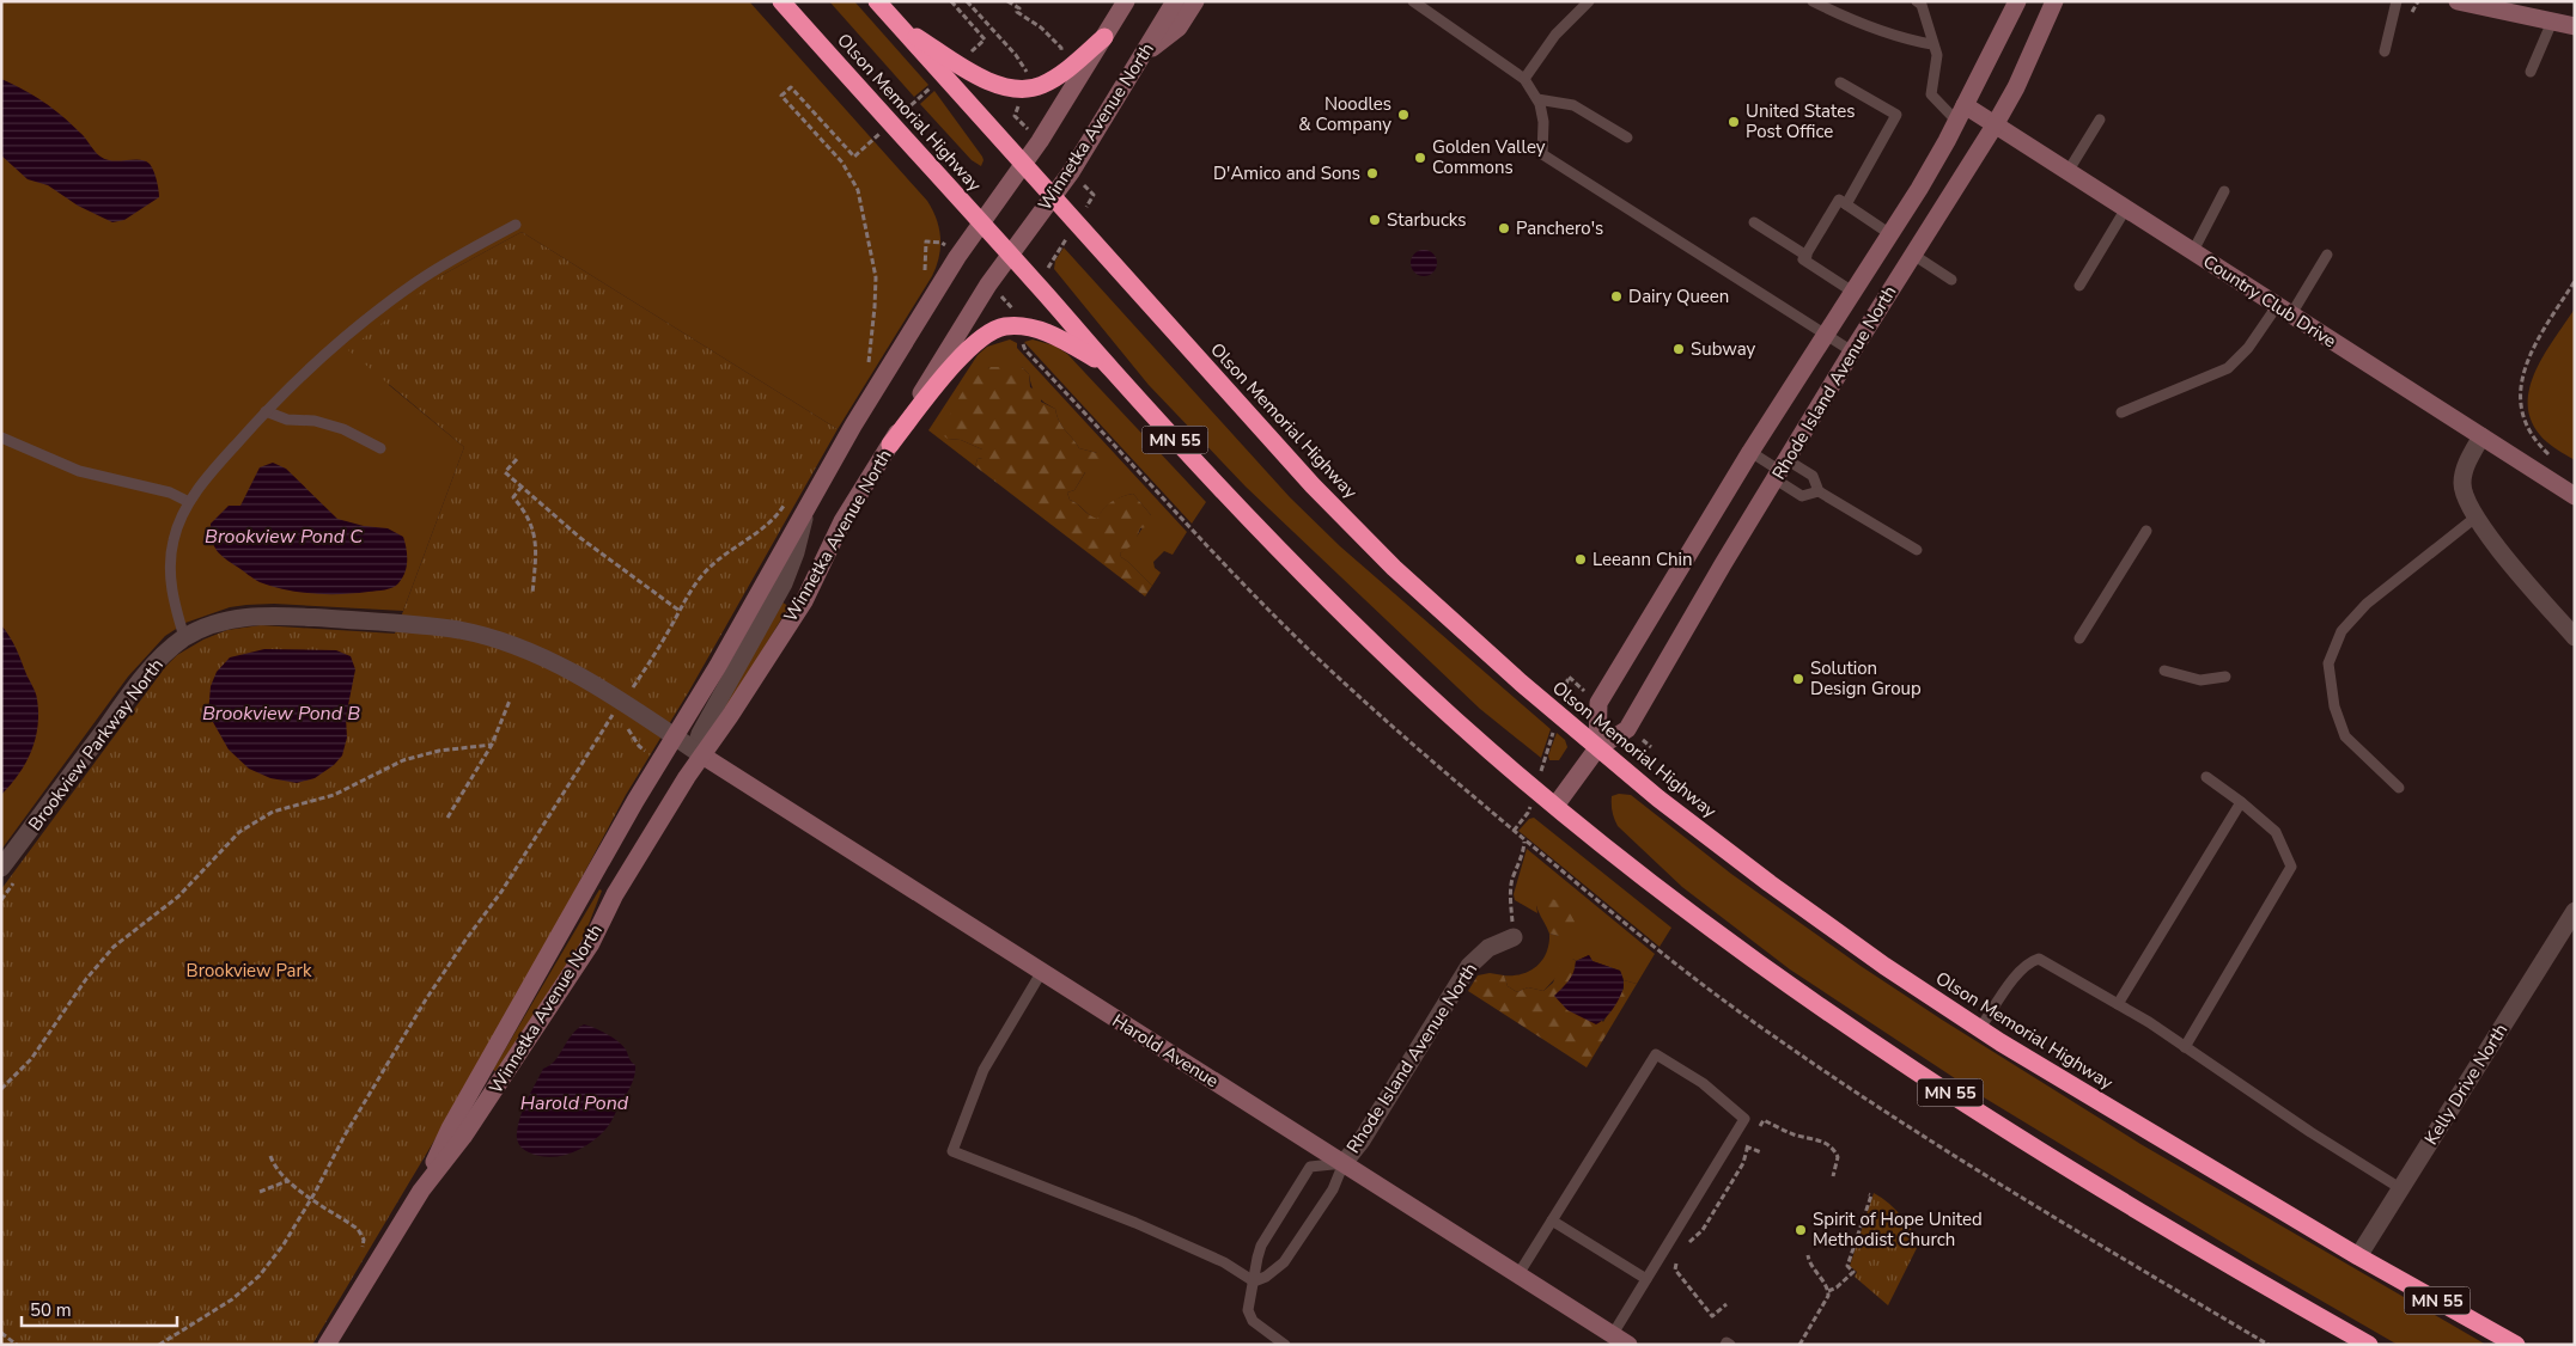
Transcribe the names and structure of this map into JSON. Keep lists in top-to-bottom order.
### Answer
{
  "streets": {
    "highway": ["Olson Memorial Highway", "MN 55"],
    "street": [
      "Winnetka Avenue North",
      "Country Club Drive",
      "Rhode Island Avenue North",
      "Brookview Parkway North",
      "Harold Avenue",
      "Kelly Drive North"
    ]
  },
  "crossings": [
    ["Olson Memorial Highway", "Winnetka Avenue North"],
    ["Olson Memorial Highway", "Rhode Island Avenue North"],
    ["Olson Memorial Highway", "Kelly Drive North"],
    ["Winnetka Avenue North", "Brookview Parkway North"],
    ["Winnetka Avenue North", "Harold Avenue"],
    ["Country Club Drive", "Rhode Island Avenue North"],
    ["Rhode Island Avenue North", "Harold Avenue"],
    ["Brookview Parkway North", "Harold Avenue"]
  ],
  "water": ["Brookview Pond C", "Brookview Pond B", "Harold Pond"],
  "parks": ["Brookview Park"],
  "places": [
    "Noodles & Company",
    "United States Post Office",
    "Golden Valley Commons",
    "D'Amico and Sons",
    "Starbucks",
    "Panchero's",
    "Dairy Queen",
    "Subway",
    "Leeann Chin",
    "Solution Design Group",
    "Spirit of Hope United Methodist Church"
  ],
  "scale_bar": "50 m"
}
